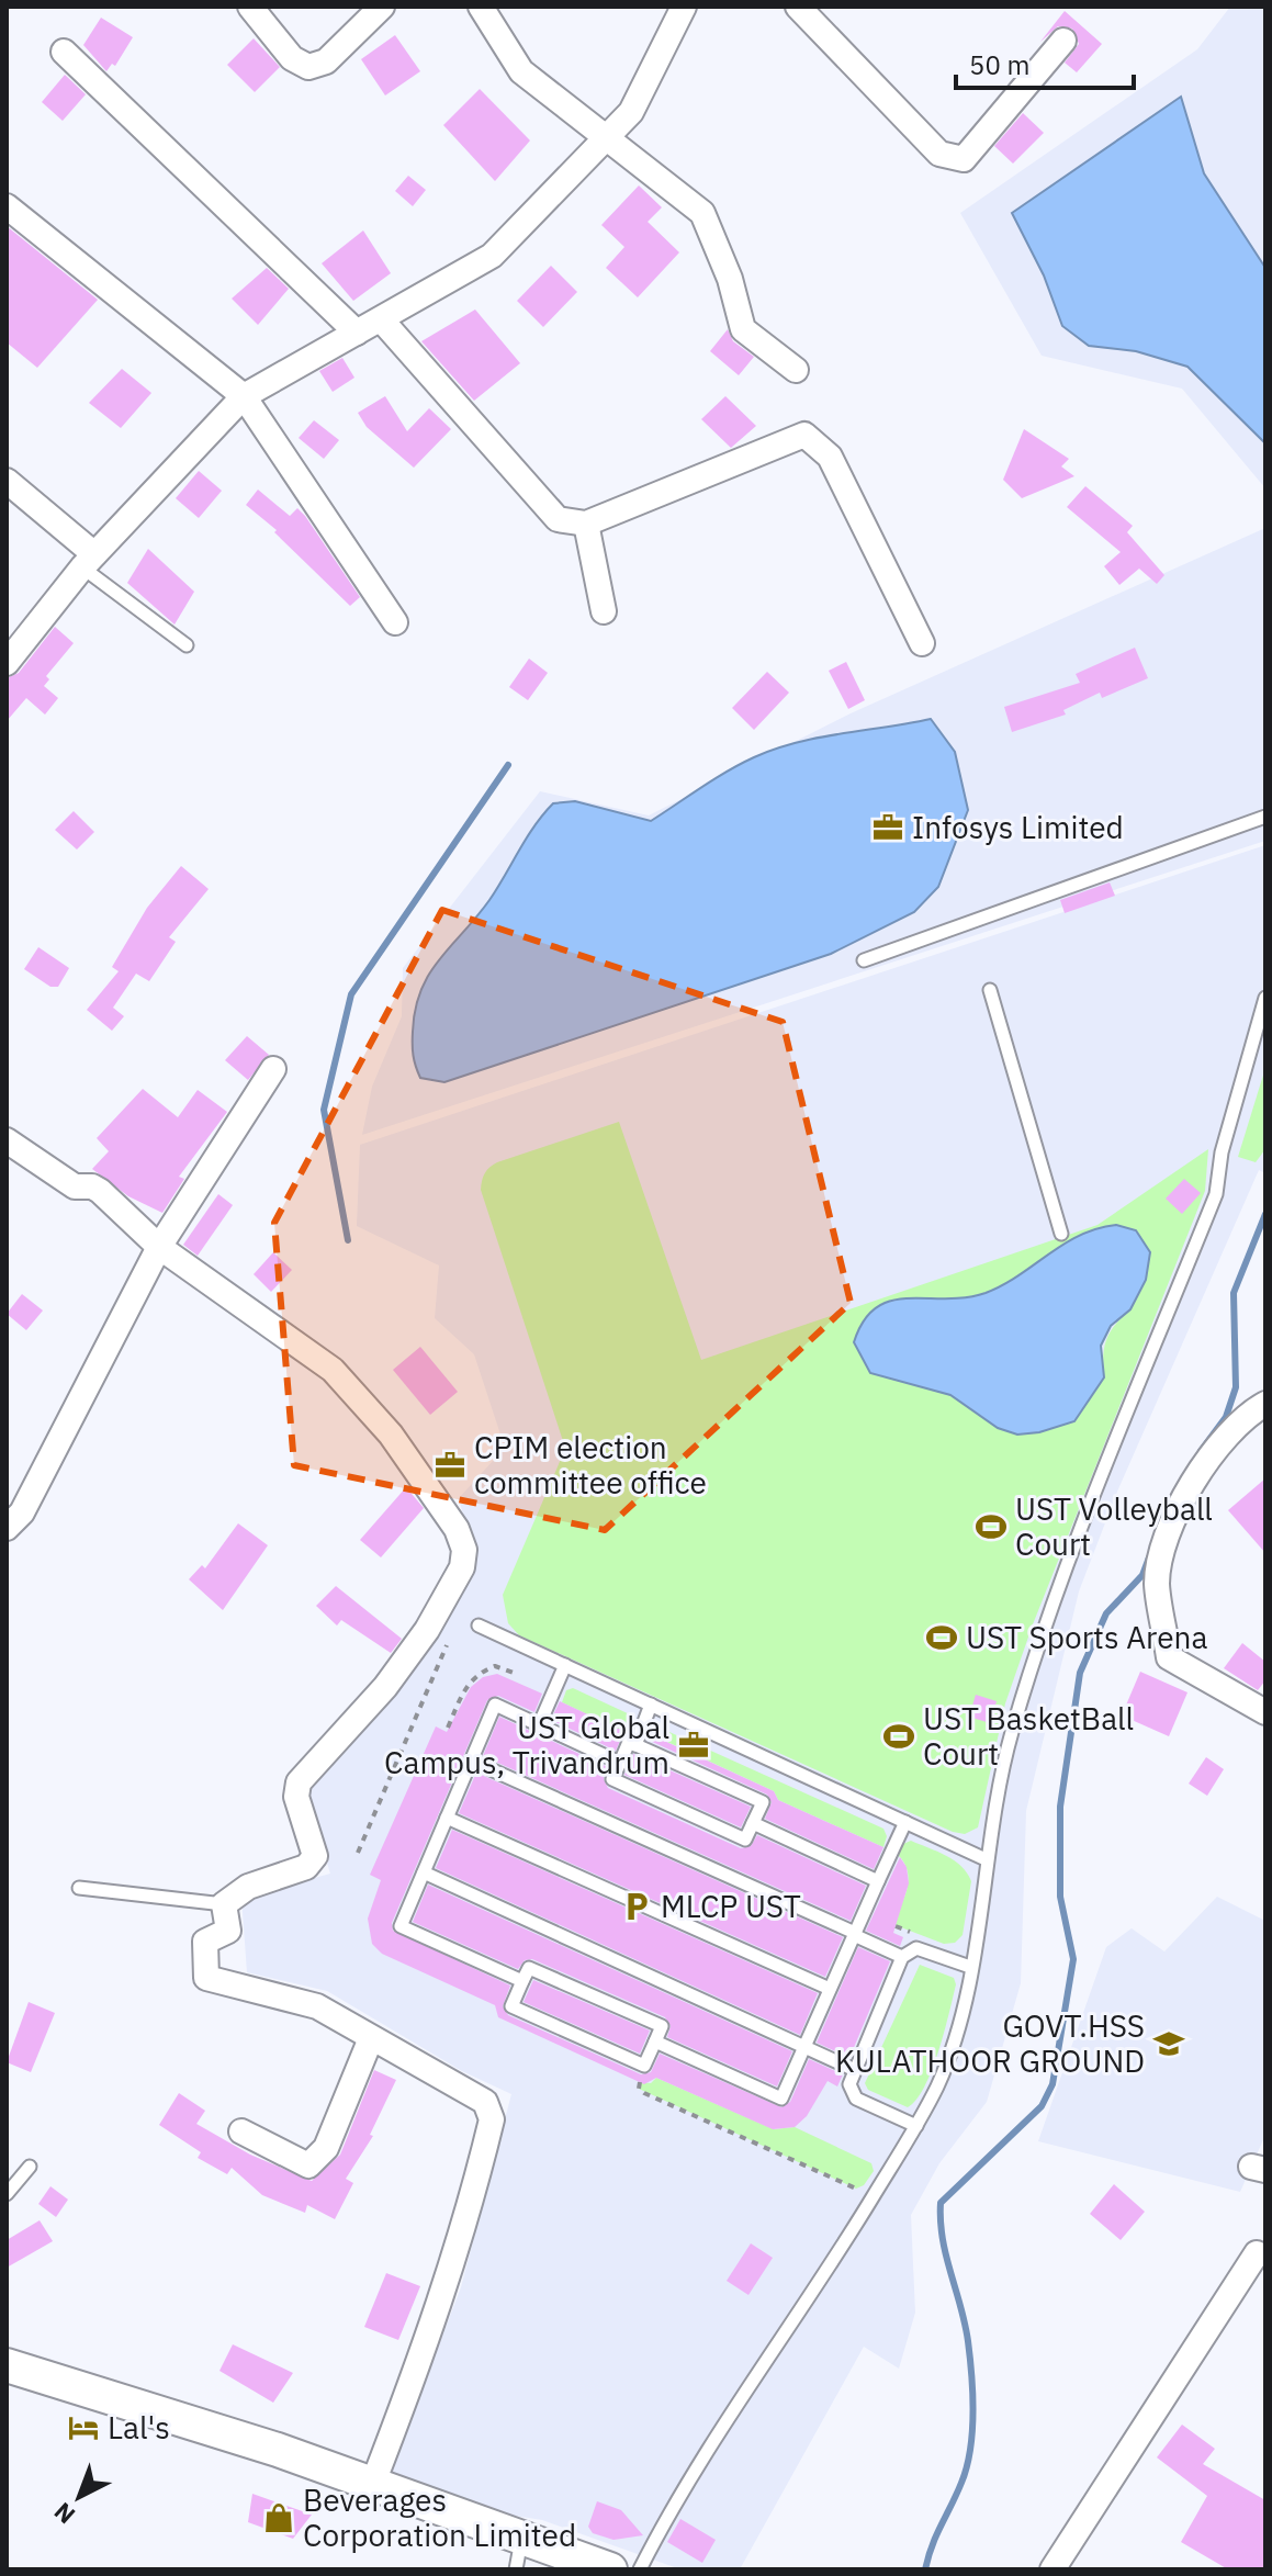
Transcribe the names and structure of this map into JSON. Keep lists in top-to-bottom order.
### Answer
{
  "places": {
    "office": ["Infosys Limited", "CPIM election committee office", "UST Global Campus, Trivandrum"],
    "sports": ["UST Volleyball Court", "UST Sports Arena", "UST BasketBall Court"],
    "parking": ["MLCP UST"],
    "school or university": ["GOVT.HSS KULATHOOR GROUND"],
    "hotel": ["Lal's"],
    "shop": ["Beverages Corporation Limited"]
  },
  "scale_bar": "50 m",
  "north": "bottom left"
}
